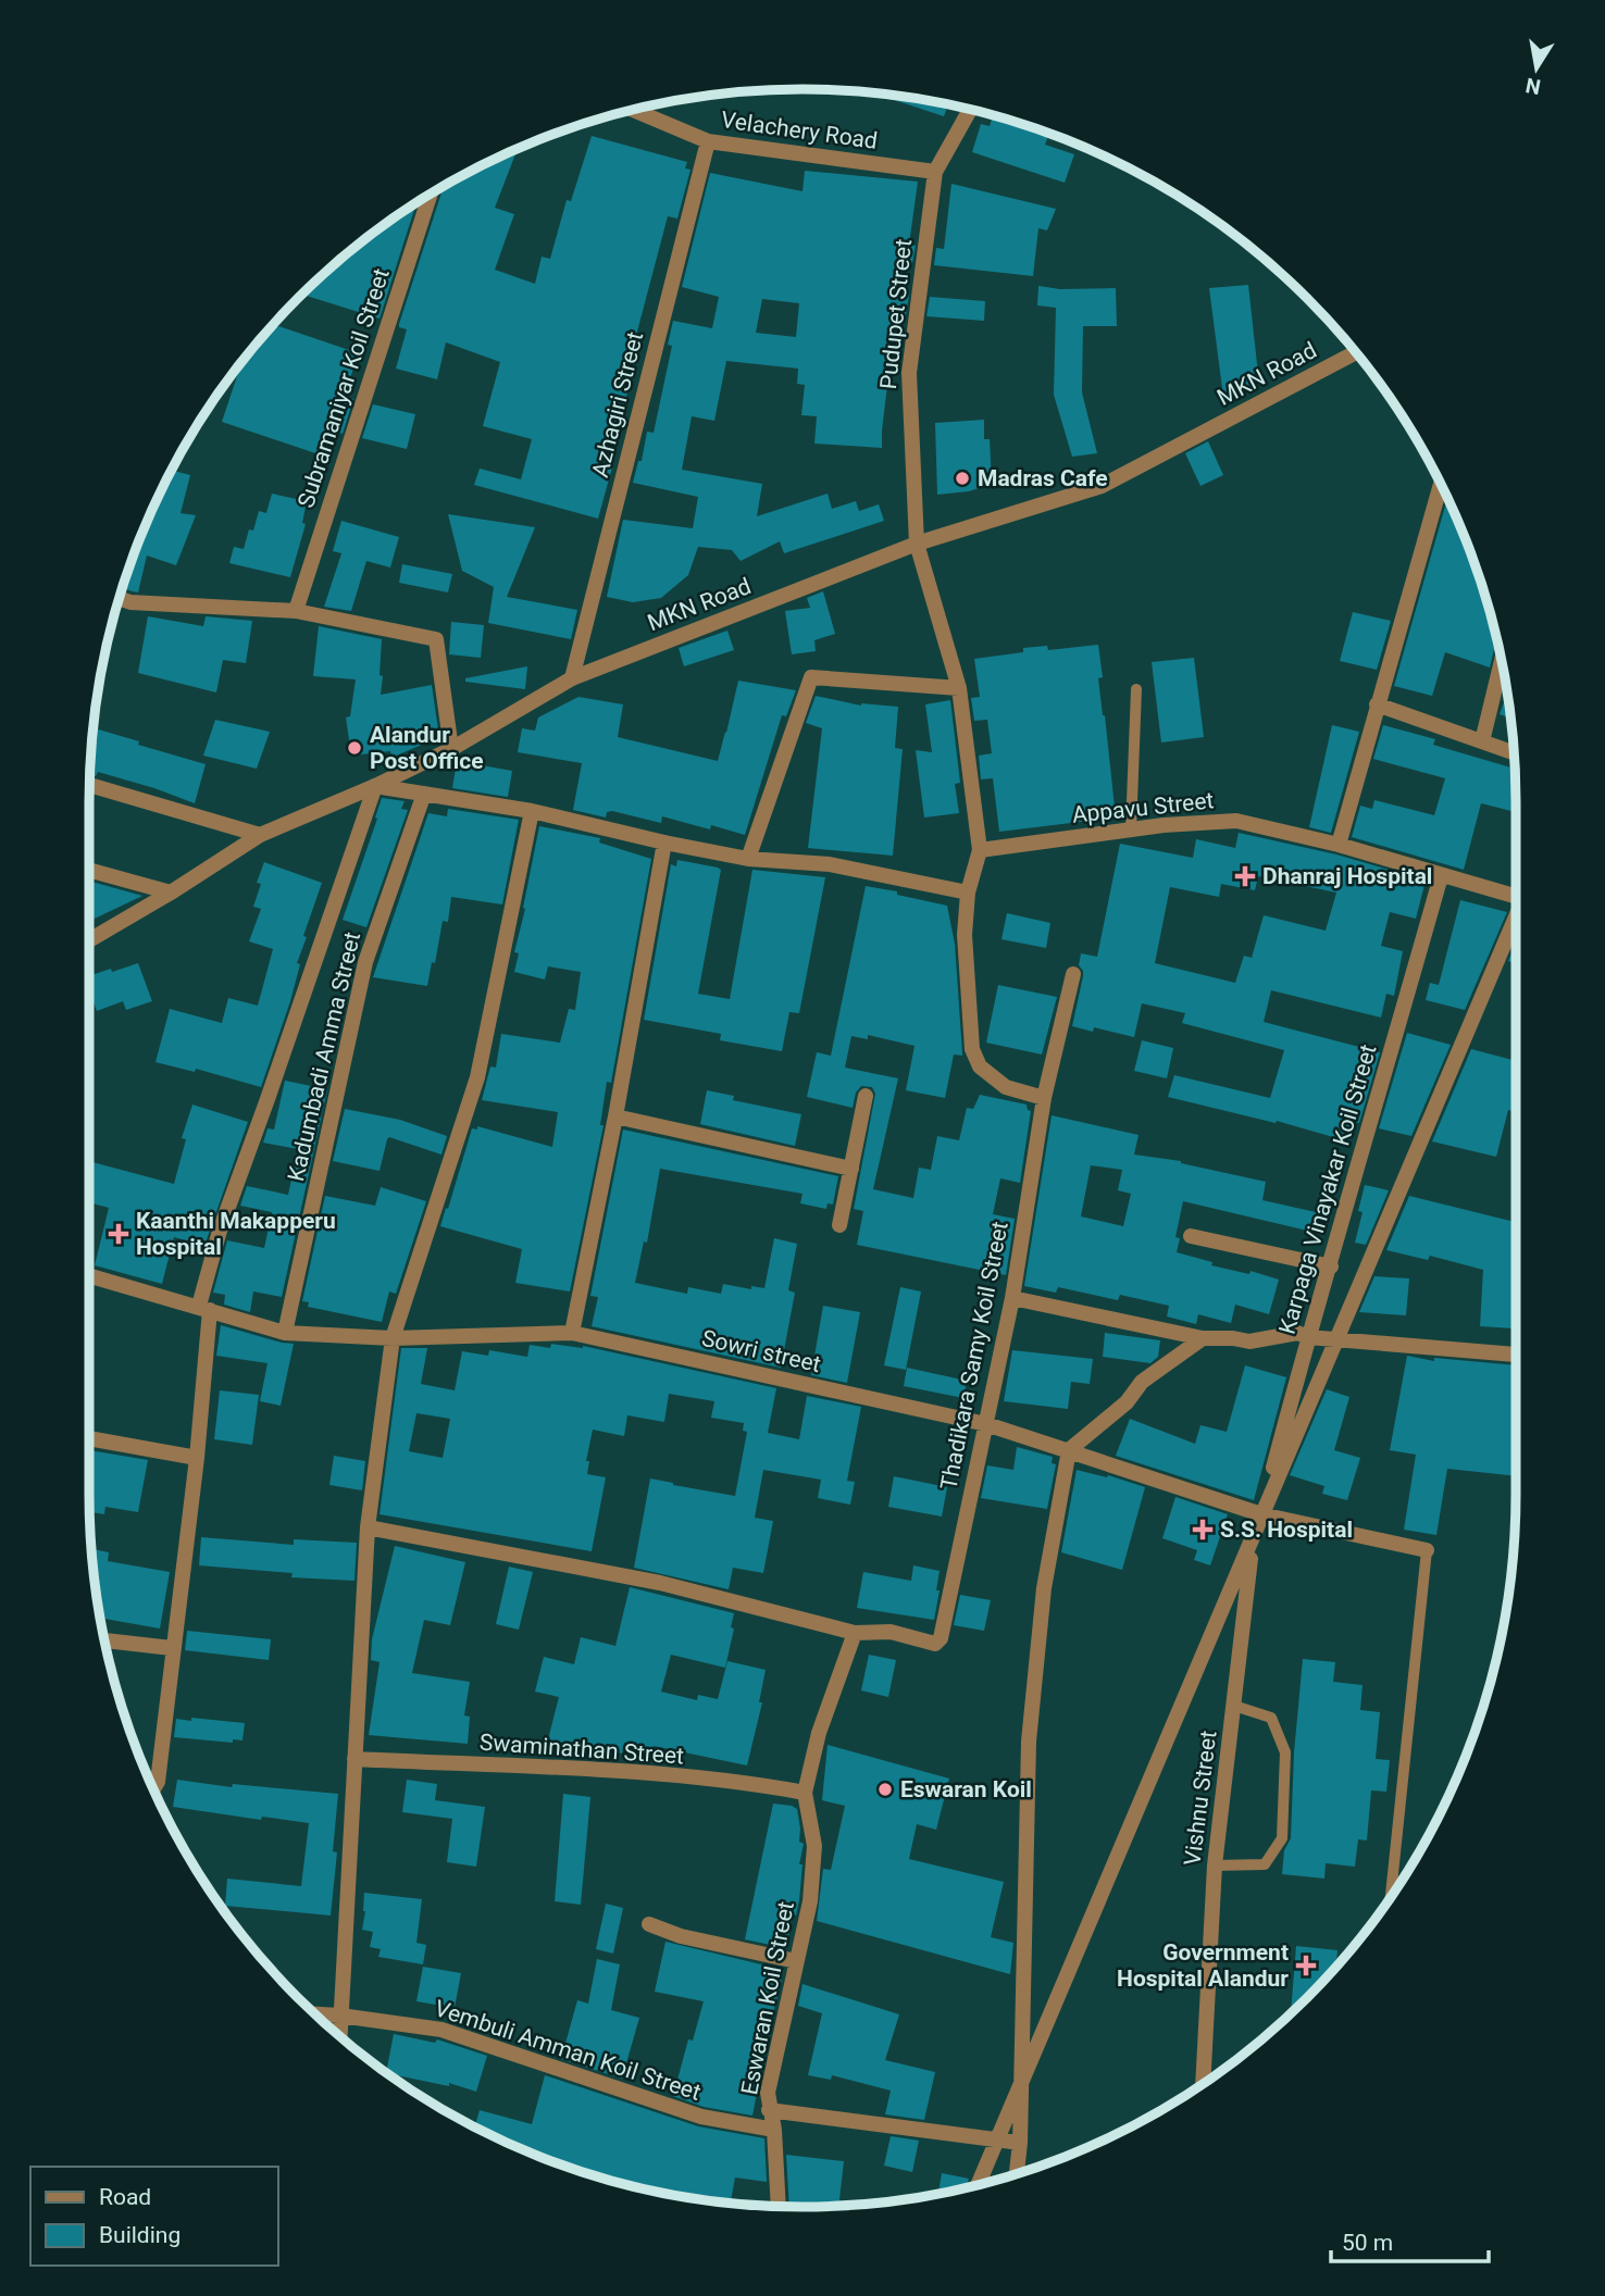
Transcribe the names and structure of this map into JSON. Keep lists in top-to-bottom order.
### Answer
{
  "streets": {
    "street": [
      "Velachery Road",
      "Pudupet Street",
      "MKN Road",
      "Subramaniyar Koil Street",
      "Azhagiri Street",
      "Appavu Street",
      "Kadumbadi Amma Street",
      "Karpaga Vinayakar Koil Street",
      "Sowri street",
      "Thadikara Samy Koil Street",
      "Swaminathan Street",
      "Vishnu Street",
      "Eswaran Koil Street",
      "Vembuli Amman Koil Street"
    ]
  },
  "crossings": [
    ["Velachery Road", "Pudupet Street"],
    ["Velachery Road", "Azhagiri Street"],
    ["Pudupet Street", "MKN Road"],
    ["MKN Road", "Azhagiri Street"],
    ["Appavu Street", "Karpaga Vinayakar Koil Street"],
    ["Kadumbadi Amma Street", "Sowri street"],
    ["Karpaga Vinayakar Koil Street", "Sowri street"],
    ["Karpaga Vinayakar Koil Street", "Vishnu Street"],
    ["Sowri street", "Thadikara Samy Koil Street"],
    ["Sowri street", "Vishnu Street"],
    ["Swaminathan Street", "Eswaran Koil Street"],
    ["Eswaran Koil Street", "Vembuli Amman Koil Street"]
  ],
  "places": {
    "other": ["Madras Cafe", "Alandur Post Office", "Eswaran Koil"],
    "health": [
      "Dhanraj Hospital",
      "Kaanthi Makapperu Hospital",
      "S.S. Hospital",
      "Government Hospital Alandur"
    ]
  },
  "legend": ["Road", "Building"],
  "scale_bar": "50 m",
  "north": "bottom"
}
